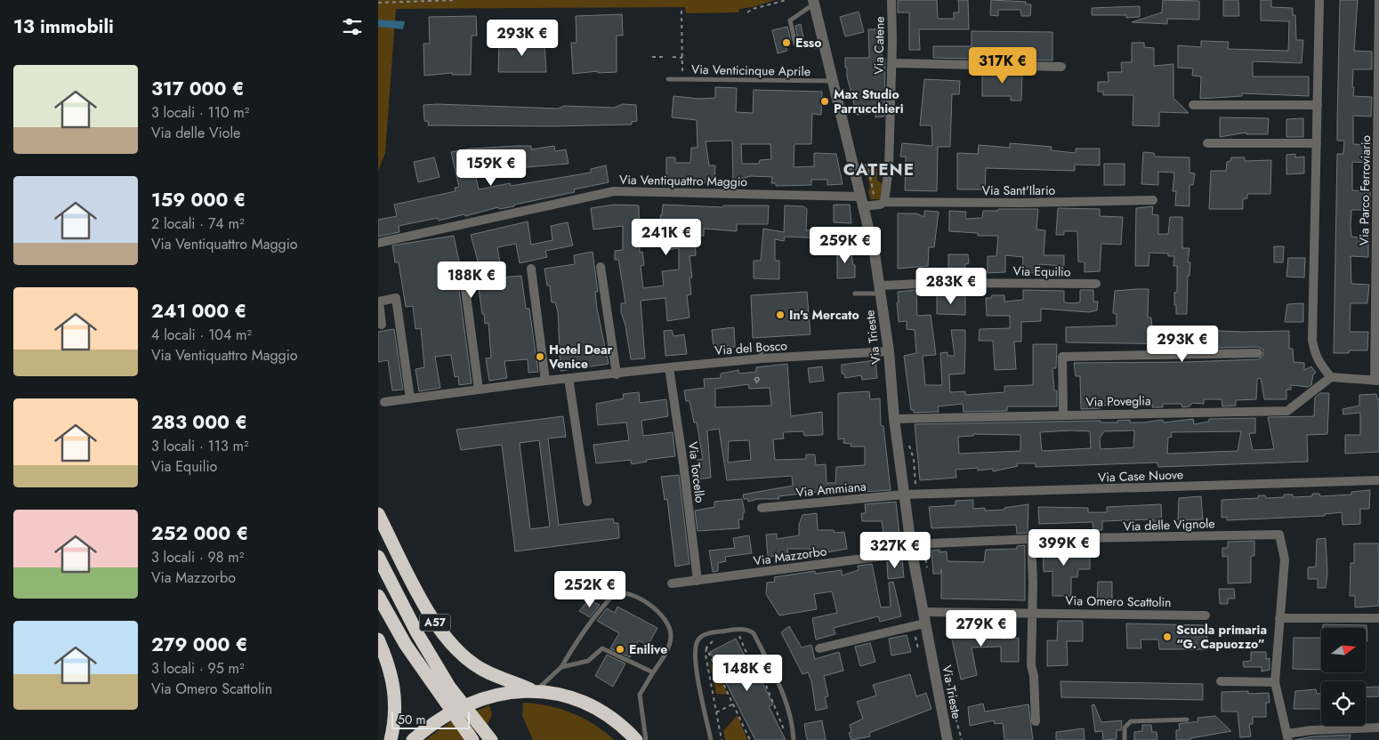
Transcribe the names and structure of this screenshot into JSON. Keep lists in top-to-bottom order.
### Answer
{
  "streets": {
    "highway": ["A57"],
    "street": [
      "Via Catene",
      "Via Ventiquattro Maggio",
      "Via Sant'Ilario",
      "Via Parco Ferroviario",
      "Via Equilio",
      "Via Trieste",
      "Via del Bosco",
      "Via Poveglia",
      "Via Torcello",
      "Via Case Nuove",
      "Via Ammiana",
      "Via delle Vignole",
      "Via Mazzorbo",
      "Via Omero Scattolin"
    ],
    "lane": ["Via Venticinque Aprile"]
  },
  "crossings": [
    ["Via Catene", "Via Sant'Ilario"],
    ["Via Venticinque Aprile", "Via Trieste"],
    ["Via Ventiquattro Maggio", "Via Trieste"],
    ["Via Parco Ferroviario", "Via Poveglia"],
    ["Via Equilio", "Via Trieste"],
    ["Via Trieste", "Via del Bosco"],
    ["Via Trieste", "Via Poveglia"],
    ["Via Trieste", "Via Case Nuove"],
    ["Via Trieste", "Via Ammiana"],
    ["Via Trieste", "Via delle Vignole"],
    ["Via Trieste", "Via Mazzorbo"],
    ["Via Trieste", "Via Omero Scattolin"],
    ["Via del Bosco", "Via Torcello"],
    ["Via Torcello", "Via Mazzorbo"],
    ["Via Case Nuove", "Via Ammiana"],
    ["Via delle Vignole", "Via Mazzorbo"]
  ],
  "districts": ["CATENE"],
  "places": [
    "Esso",
    "Max Studio Parrucchieri",
    "In's Mercato",
    "Hotel Dear Venice",
    "Scuola primaria “G. Capuozzo”",
    "Enilive"
  ],
  "house_numbers": ["9"],
  "scale_bar": "50 m",
  "north": "right",
  "page": {
    "heading": "13 immobili",
    "price": [
      "293K €",
      "317K €",
      "159K €",
      "241K €",
      "259K €",
      "188K €",
      "283K €",
      "293K €",
      "399K €",
      "327K €",
      "252K €",
      "279K €",
      "148K €"
    ],
    "list": [
      {
        "name": "317 000 €",
        "note": "3 locali · 110 m² · Via delle Viole"
      },
      {
        "name": "159 000 €",
        "note": "2 locali · 74 m² · Via Ventiquattro Maggio"
      },
      {
        "name": "241 000 €",
        "note": "4 locali · 104 m² · Via Ventiquattro Maggio"
      },
      {
        "name": "283 000 €",
        "note": "3 locali · 113 m² · Via Equilio"
      },
      {
        "name": "252 000 €",
        "note": "3 locali · 98 m² · Via Mazzorbo"
      },
      {
        "name": "279 000 €",
        "note": "3 locali · 95 m² · Via Omero Scattolin"
      }
    ],
    "scale": "50 m"
  }
}
